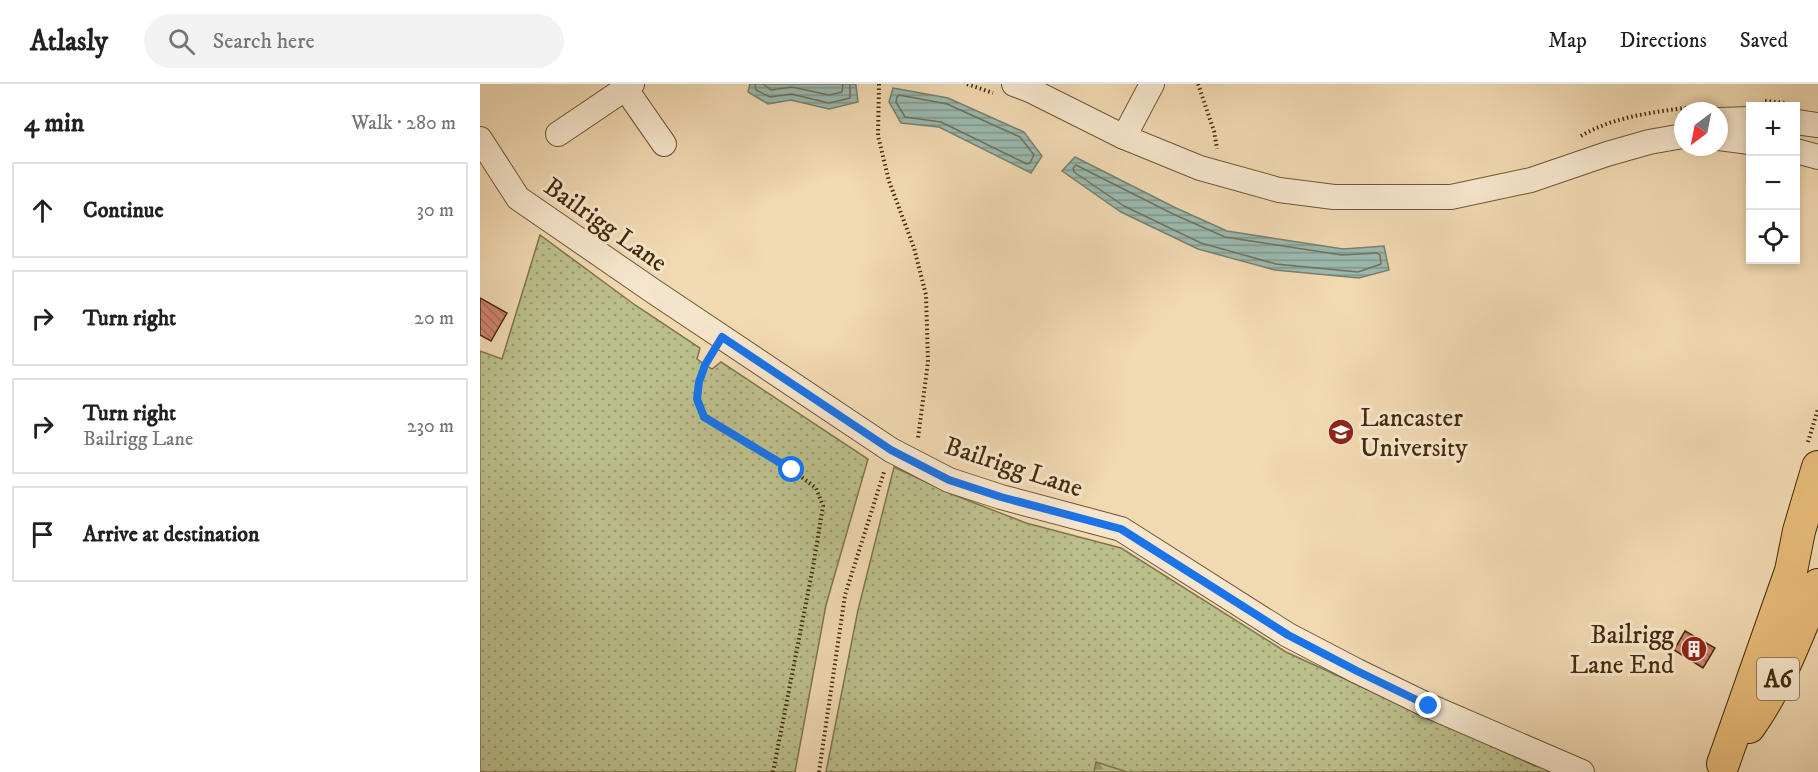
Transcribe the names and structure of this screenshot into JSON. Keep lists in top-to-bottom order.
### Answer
{
  "streets": {
    "main road": ["A6"],
    "street": ["Bailrigg Lane"]
  },
  "places": {
    "school or university": ["Lancaster University"],
    "building": ["Bailrigg Lane End"]
  },
  "north": "bottom left",
  "page": {
    "header": "Atlasly",
    "search": "Search here",
    "nav": ["Map", "Directions", "Saved"],
    "heading": ["4 min", "Walk · 280 m"],
    "map_buttons": ["+", "−"],
    "list": [
      ["Continue", "30 m"],
      ["Turn right", "20 m"],
      ["Turn right", "Bailrigg Lane", "230 m"],
      "Arrive at destination"
    ]
  }
}
